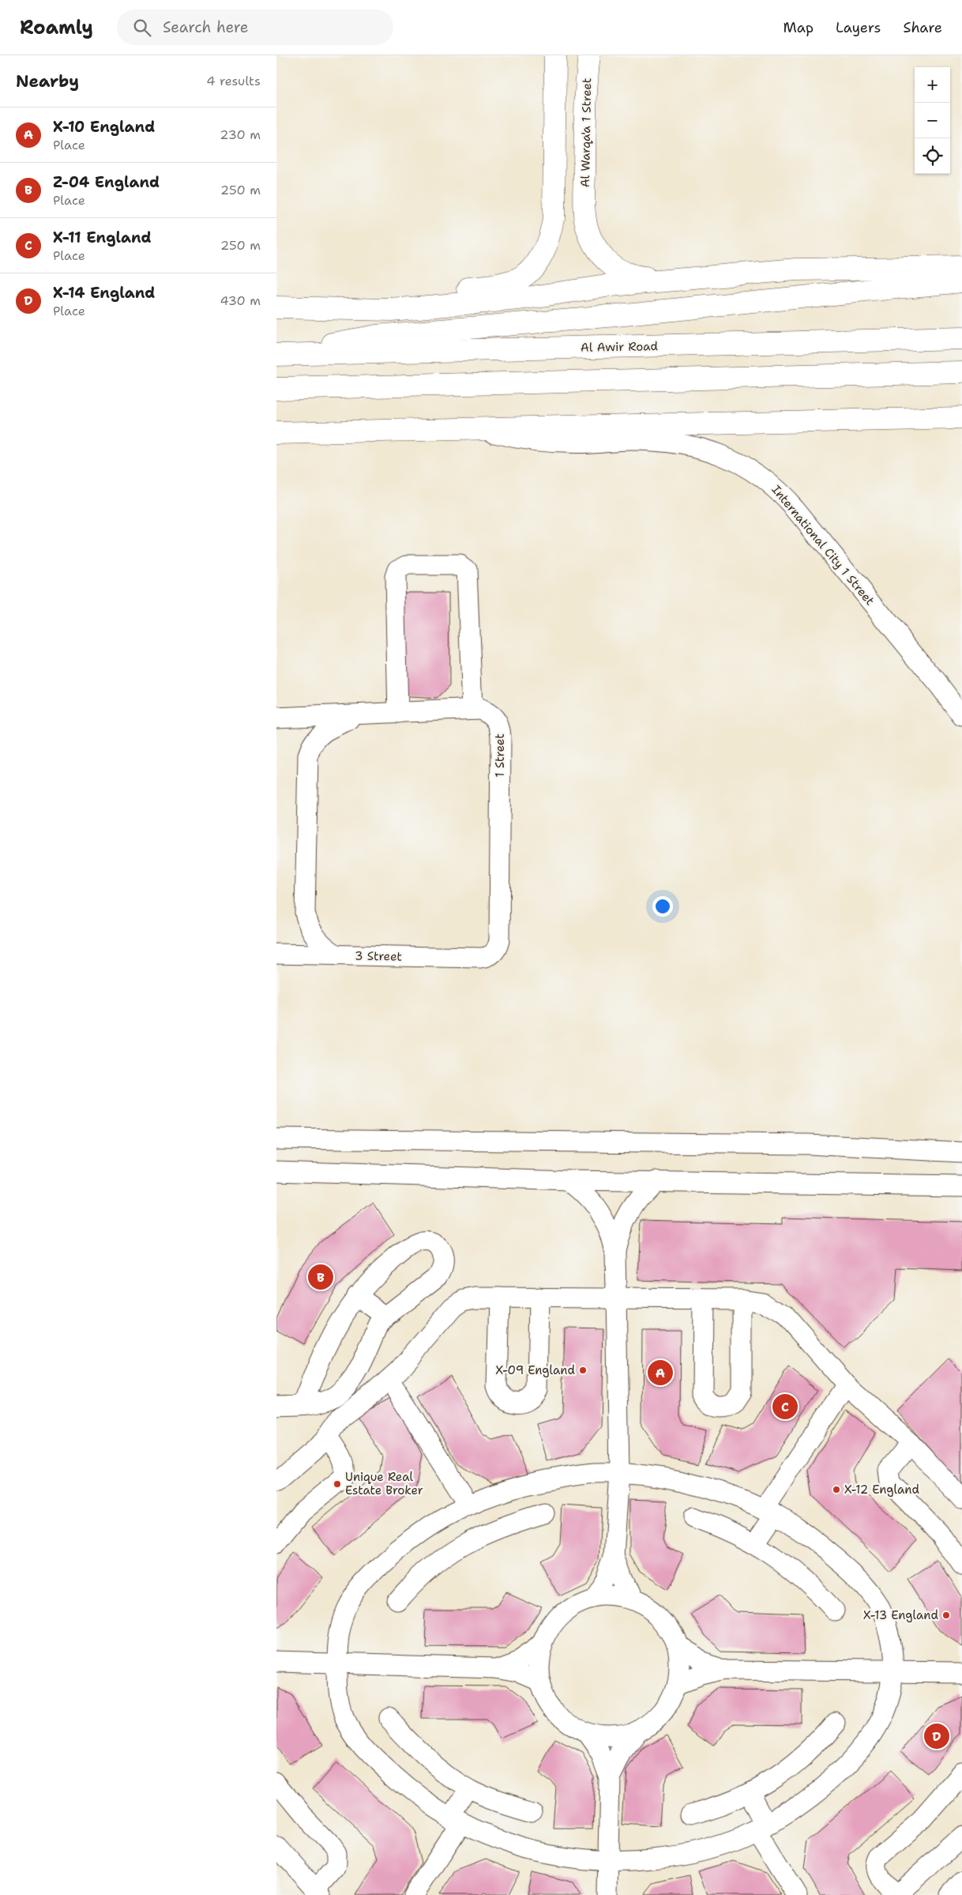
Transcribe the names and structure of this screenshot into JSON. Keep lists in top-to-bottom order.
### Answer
{
  "streets": {
    "main road": ["Al Warqa'a 1 Street", "Al Awir Road"],
    "street": ["International City 1 Street", "1 Street", "3 Street"]
  },
  "crossings": [
    ["1 Street", "3 Street"]
  ],
  "places": [
    "X-09 England",
    "Unique Real Estate Broker",
    "X-12 England",
    "X-13 England"
  ],
  "page": {
    "header": "Roamly",
    "search": "Search here",
    "nav": ["Map", "Layers", "Share"],
    "heading": ["Nearby", "4 results"],
    "map_buttons": ["+", "−"],
    "list": [
      {
        "mark": "A",
        "name": "X-10 England",
        "note": "Place",
        "value": "230 m"
      },
      {
        "mark": "B",
        "name": "Z-04 England",
        "note": "Place",
        "value": "250 m"
      },
      {
        "mark": "C",
        "name": "X-11 England",
        "note": "Place",
        "value": "250 m"
      },
      {
        "mark": "D",
        "name": "X-14 England",
        "note": "Place",
        "value": "430 m"
      }
    ],
    "pins": [
      "B",
      "A",
      "C",
      "D"
    ]
  }
}
